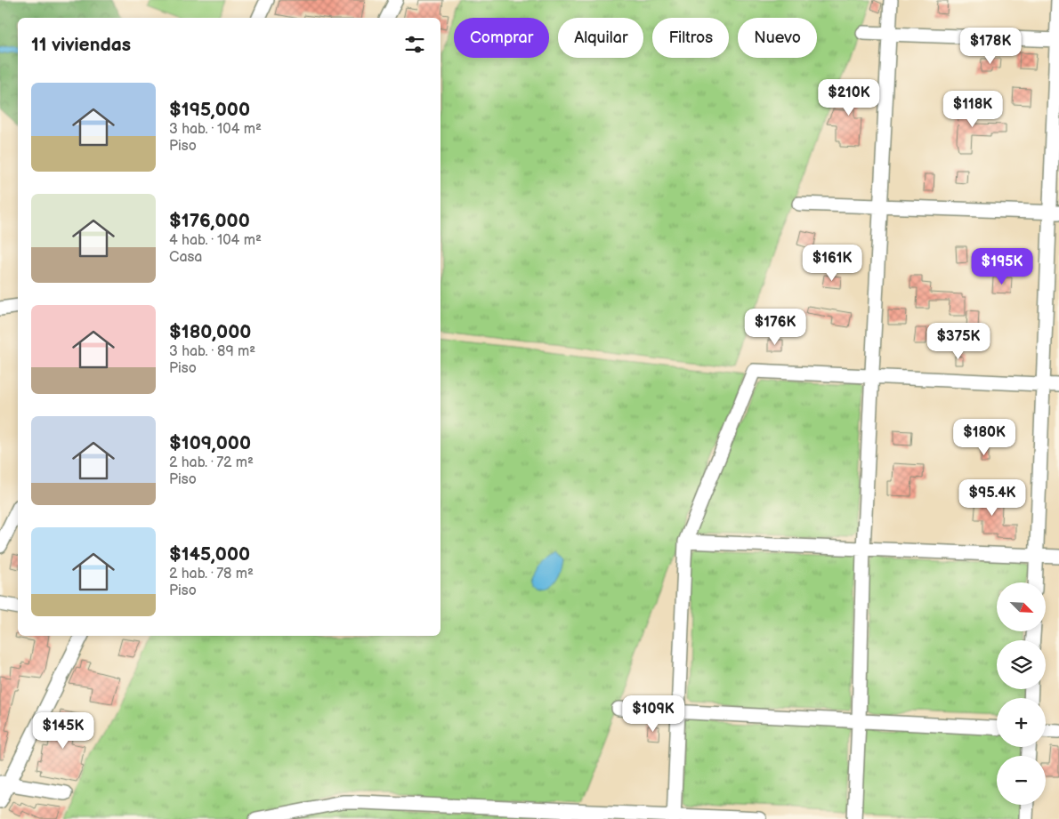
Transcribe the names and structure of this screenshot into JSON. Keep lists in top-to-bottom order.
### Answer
{
  "north": "bottom right",
  "page": {
    "chip": [
      "Comprar",
      "Alquilar",
      "Filtros",
      "Nuevo"
    ],
    "heading": "11 viviendas",
    "price": [
      "$178K",
      "$210K",
      "$118K",
      "$161K",
      "$195K",
      "$176K",
      "$375K",
      "$180K",
      "$95.4K",
      "$109K",
      "$145K"
    ],
    "list": [
      {
        "name": "$195,000",
        "note": "3 hab. · 104 m² · Piso"
      },
      {
        "name": "$176,000",
        "note": "4 hab. · 104 m² · Casa"
      },
      {
        "name": "$180,000",
        "note": "3 hab. · 89 m² · Piso"
      },
      {
        "name": "$109,000",
        "note": "2 hab. · 72 m² · Piso"
      },
      {
        "name": "$145,000",
        "note": "2 hab. · 78 m² · Piso"
      }
    ],
    "map_buttons": ["+", "−"]
  }
}
